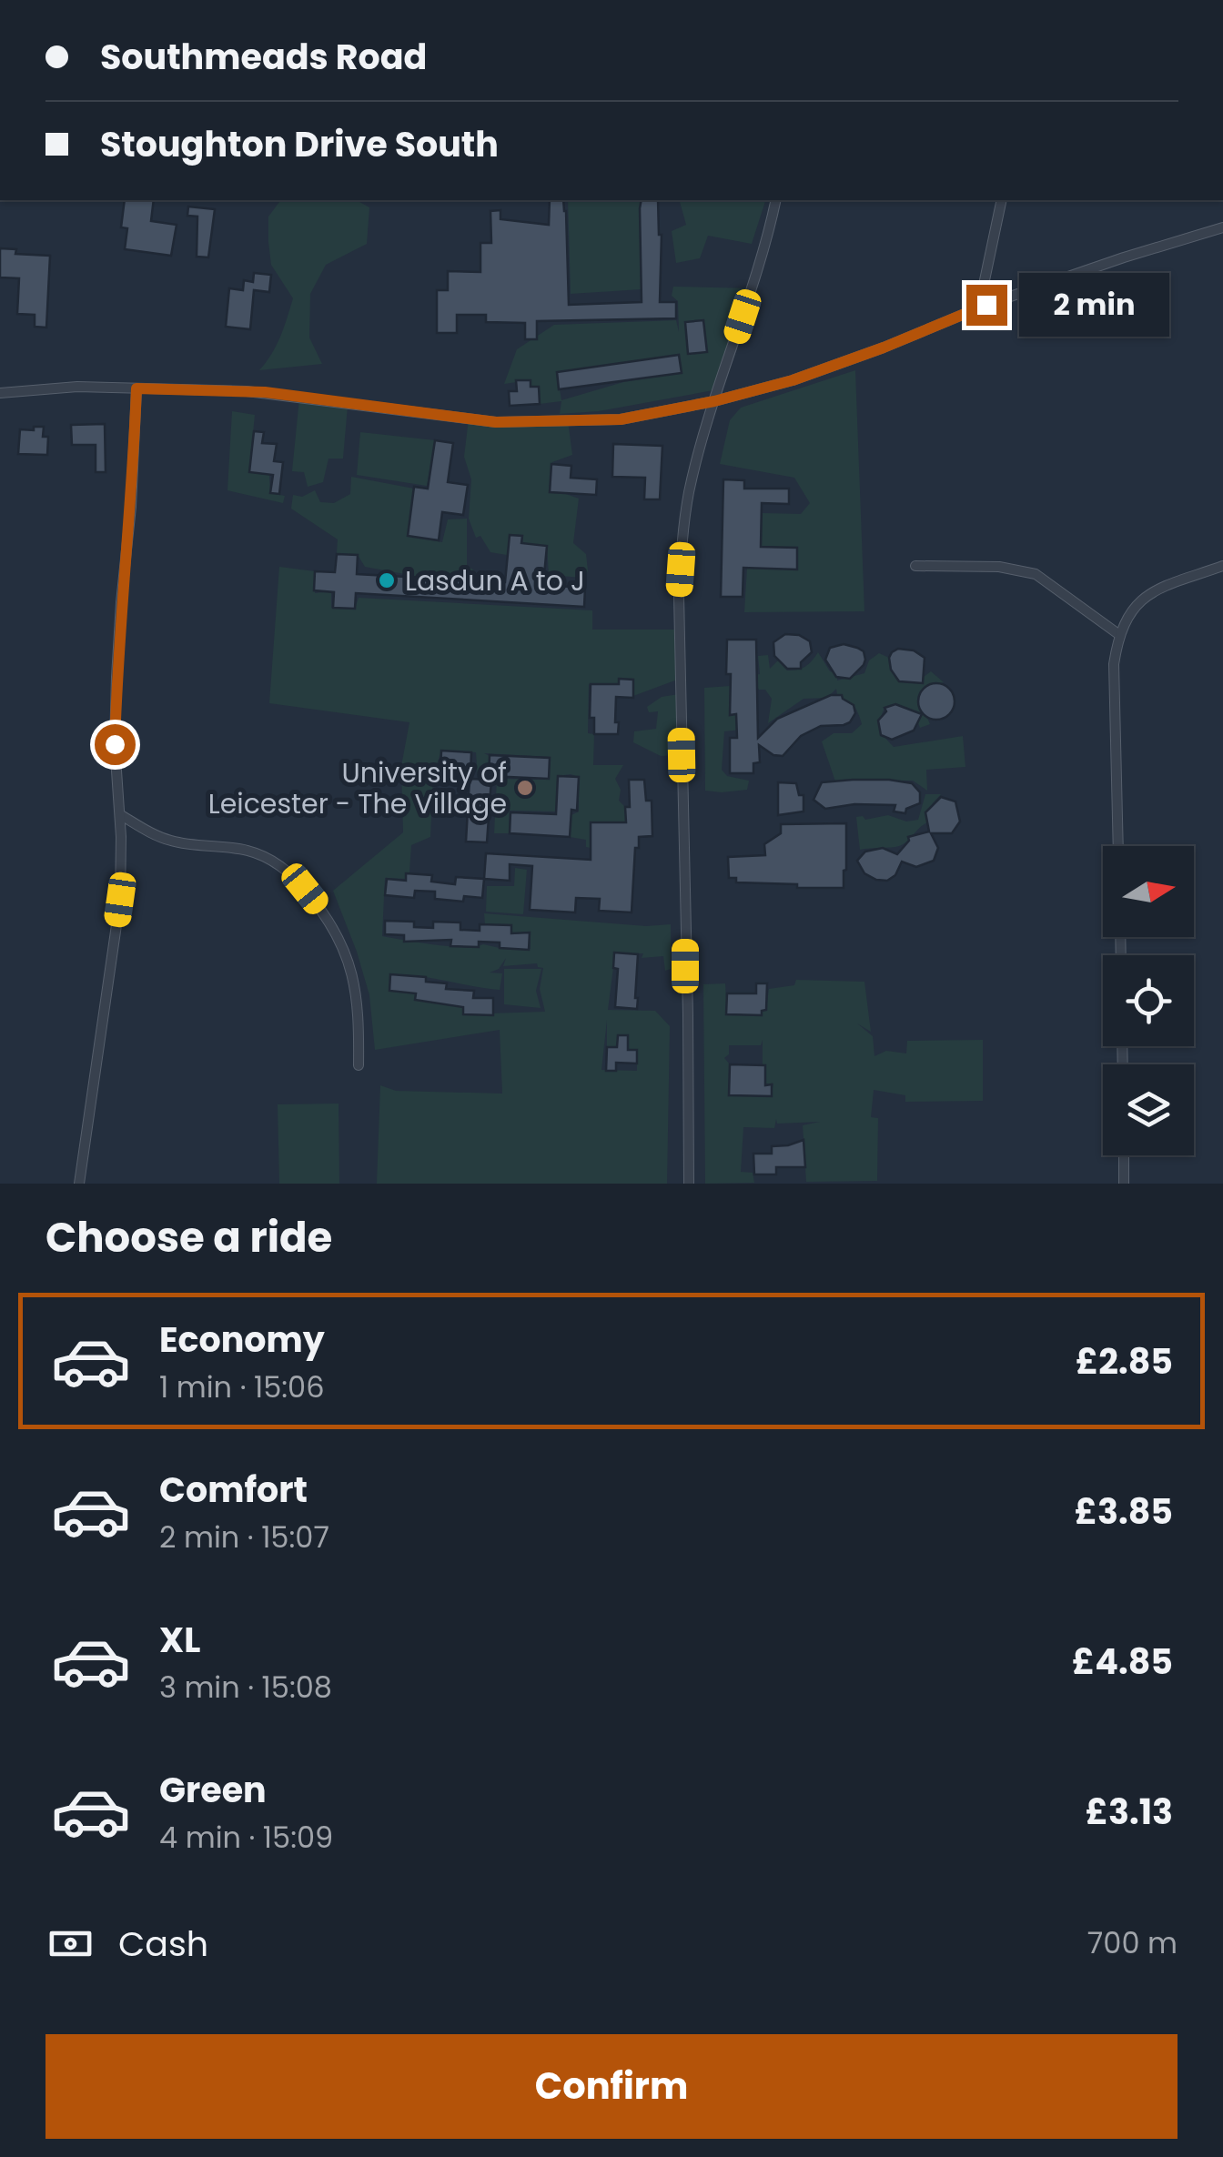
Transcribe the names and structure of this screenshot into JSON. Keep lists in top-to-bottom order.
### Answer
{
  "places": ["Lasdun A to J", "University of Leicester - The Village"],
  "north": "right",
  "page": {
    "banner": ["Southmeads Road", "Stoughton Drive South"],
    "bubble": "2 min",
    "heading": "Choose a ride",
    "list": [
      {
        "name": "Economy",
        "note": "1 min · 15:06",
        "value": "£2.85"
      },
      {
        "name": "Comfort",
        "note": "2 min · 15:07",
        "value": "£3.85"
      },
      {
        "name": "XL",
        "note": "3 min · 15:08",
        "value": "£4.85"
      },
      {
        "name": "Green",
        "note": "4 min · 15:09",
        "value": "£3.13"
      }
    ],
    "pay": ["Cash", "700 m"],
    "buttons": "Confirm"
  }
}
